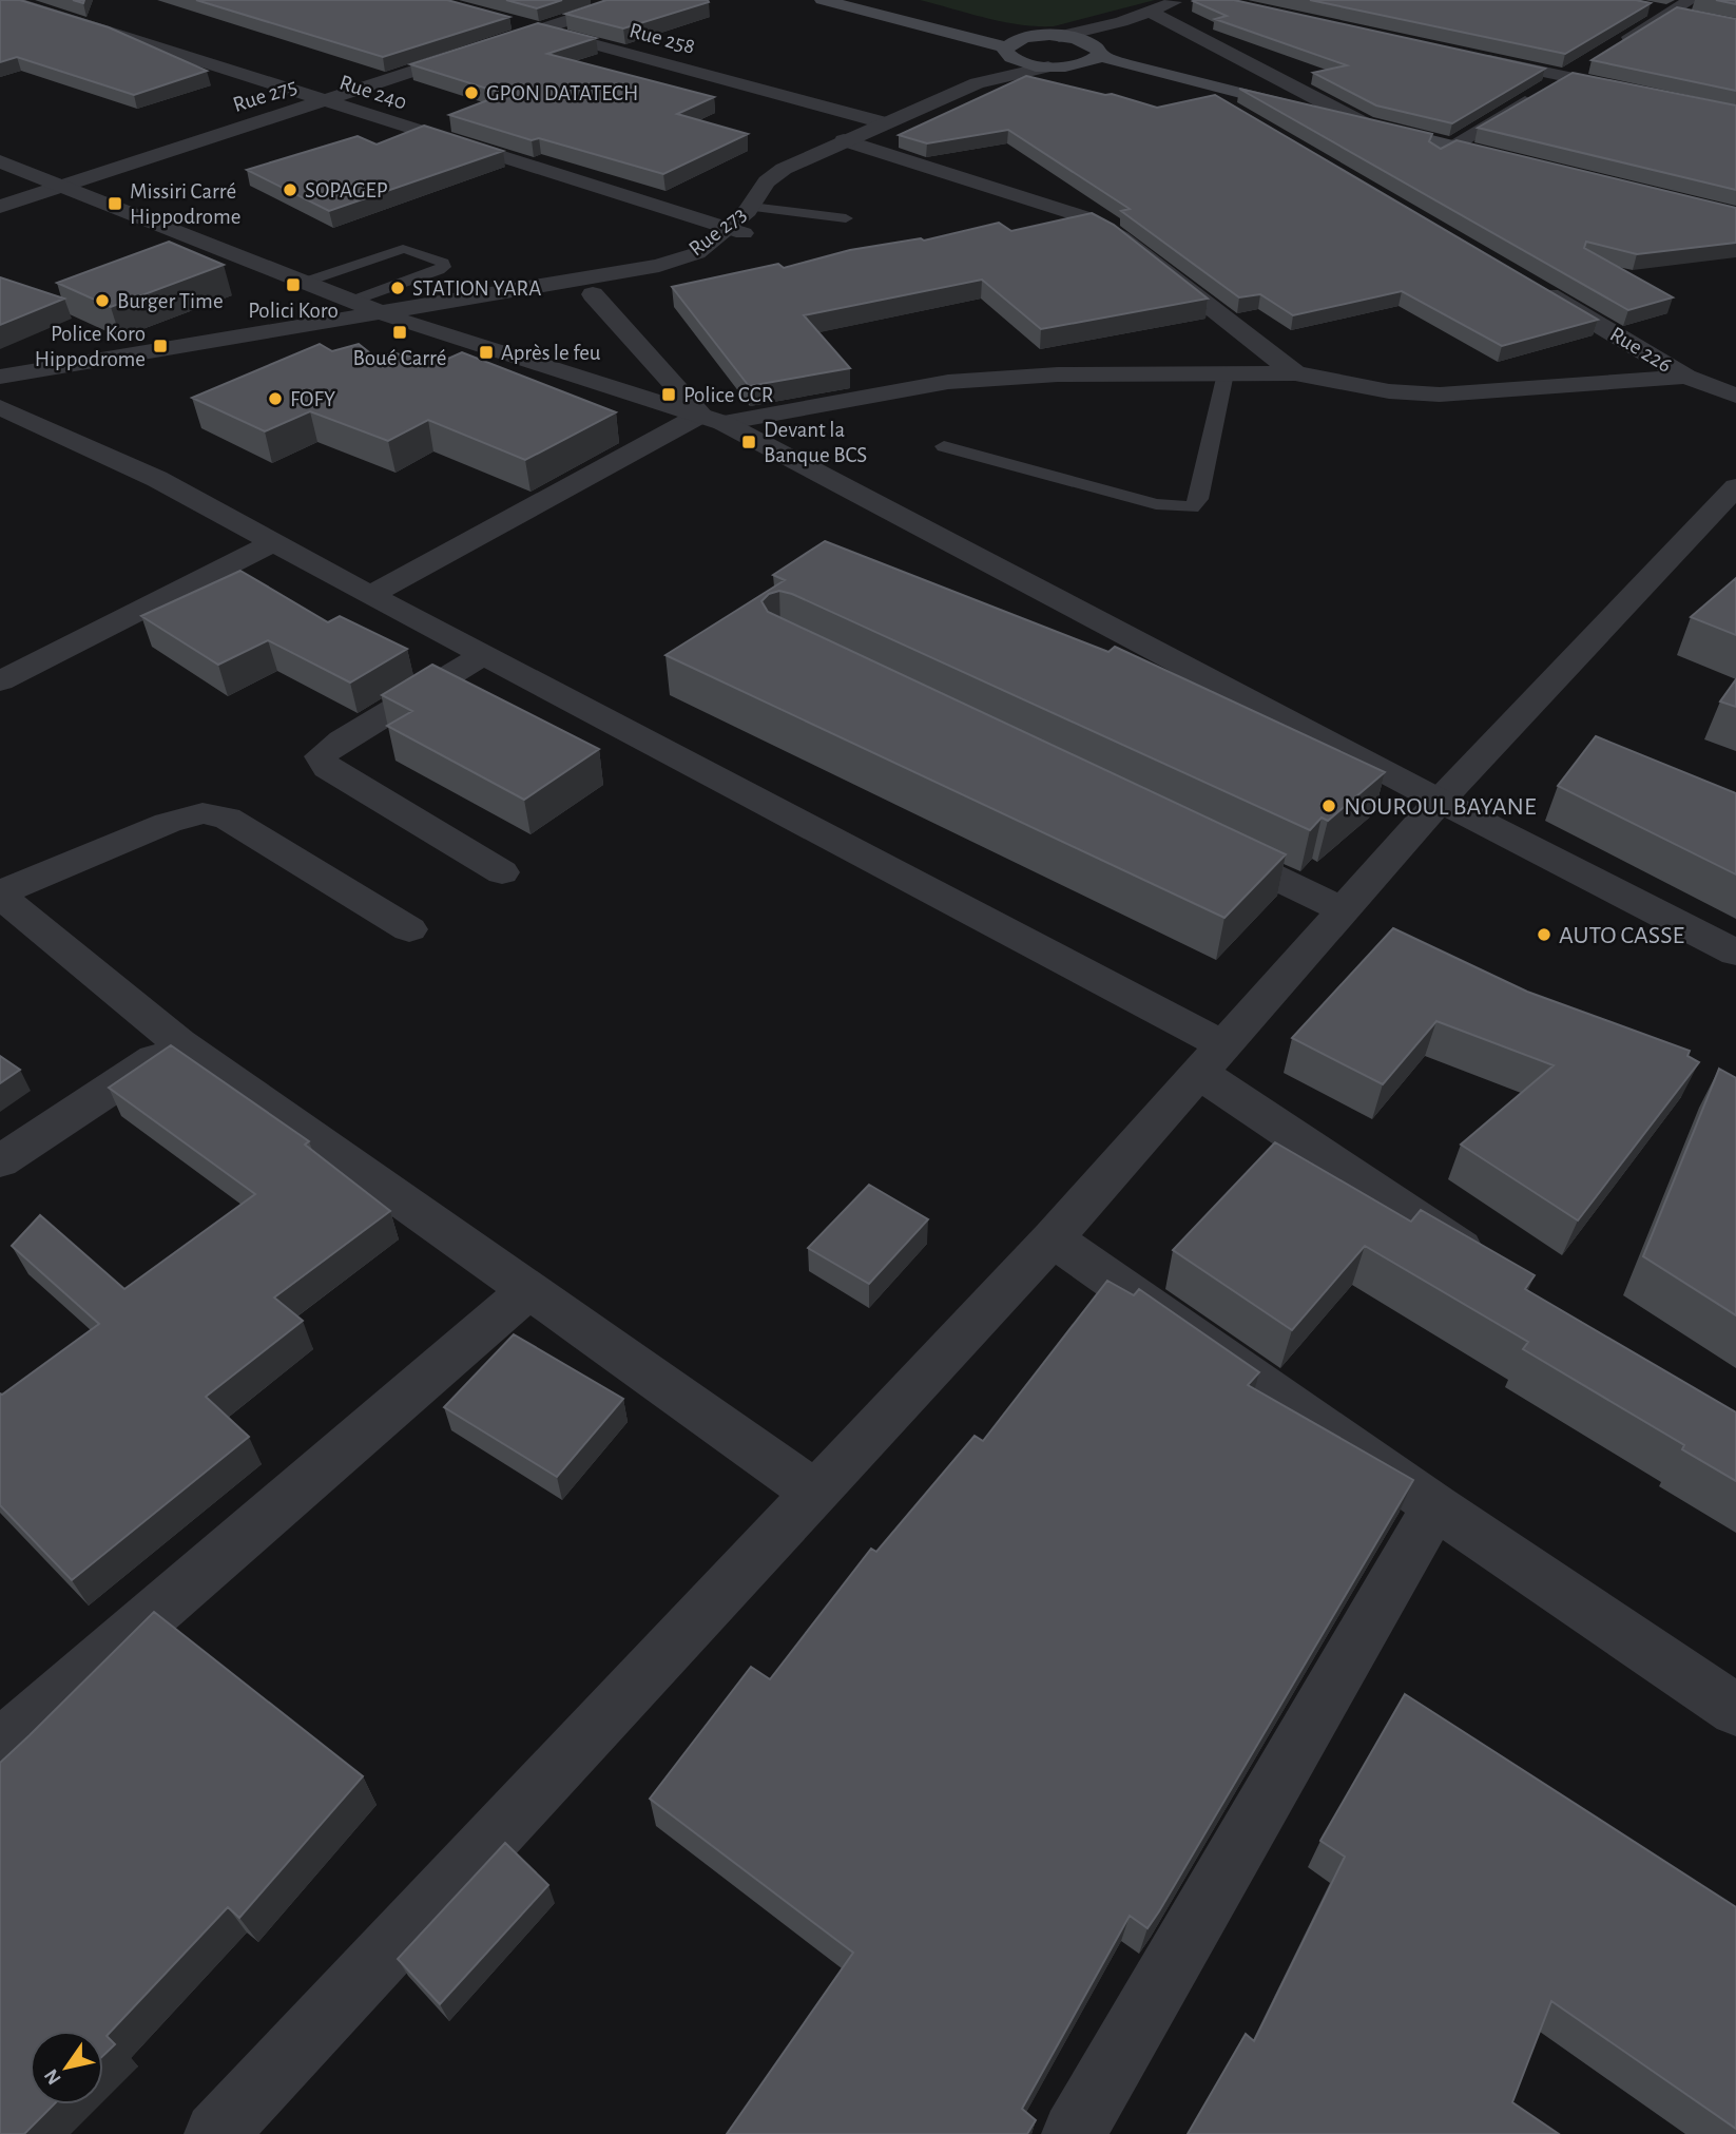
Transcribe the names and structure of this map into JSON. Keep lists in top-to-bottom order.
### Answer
{
  "streets": {
    "street": [
      "Rue 258",
      "Rue 240",
      "Rue 275",
      "Rue 273",
      "Rue 226"
    ]
  },
  "crossings": [
    ["Rue 258", "Rue 275"],
    ["Rue 258", "Rue 273"],
    ["Rue 240", "Rue 275"],
    ["Rue 240", "Rue 273"]
  ],
  "places": {
    "other": [
      "GPON DATATECH",
      "SOPAGEP",
      "STATION YARA",
      "Burger Time",
      "FOFY",
      "NOUROUL BAYANE",
      "AUTO CASSE"
    ],
    "transit": [
      "Missiri Carré Hippodrome",
      "Polici Koro",
      "Boué Carré",
      "Police Koro Hippodrome",
      "Après le feu",
      "Police CCR",
      "Devant la Banque BCS"
    ]
  },
  "north": "bottom left"
}
